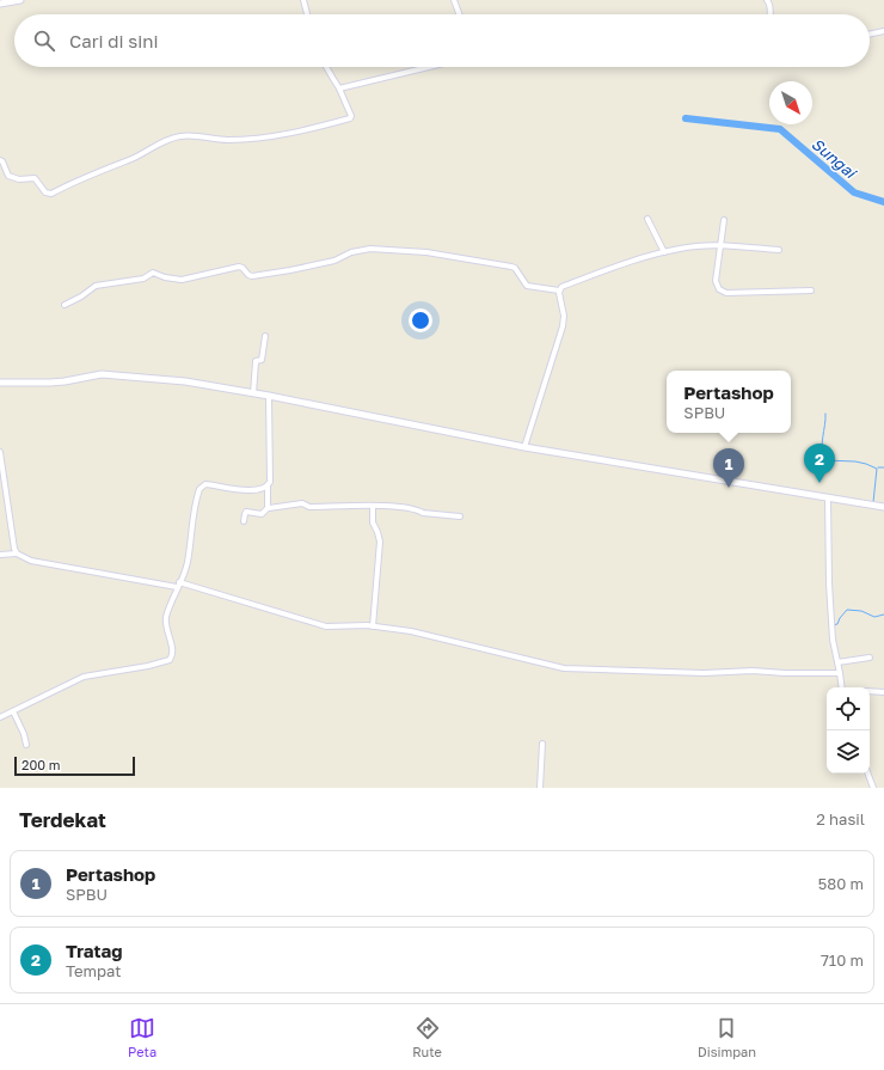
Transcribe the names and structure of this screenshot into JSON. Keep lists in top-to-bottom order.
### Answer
{
  "water": ["Sungai"],
  "scale_bar": "200 m",
  "north": "bottom right",
  "page": {
    "search": "Cari di sini",
    "popup": ["Pertashop", "SPBU"],
    "pins": ["2", "1"],
    "scale": "200 m",
    "heading": ["Terdekat", "2 hasil"],
    "list": [
      {
        "mark": "1",
        "name": "Pertashop",
        "note": "SPBU",
        "value": "580 m"
      },
      {
        "mark": "2",
        "name": "Tratag",
        "note": "Tempat",
        "value": "710 m"
      }
    ],
    "nav": ["Peta", "Rute", "Disimpan"]
  }
}
